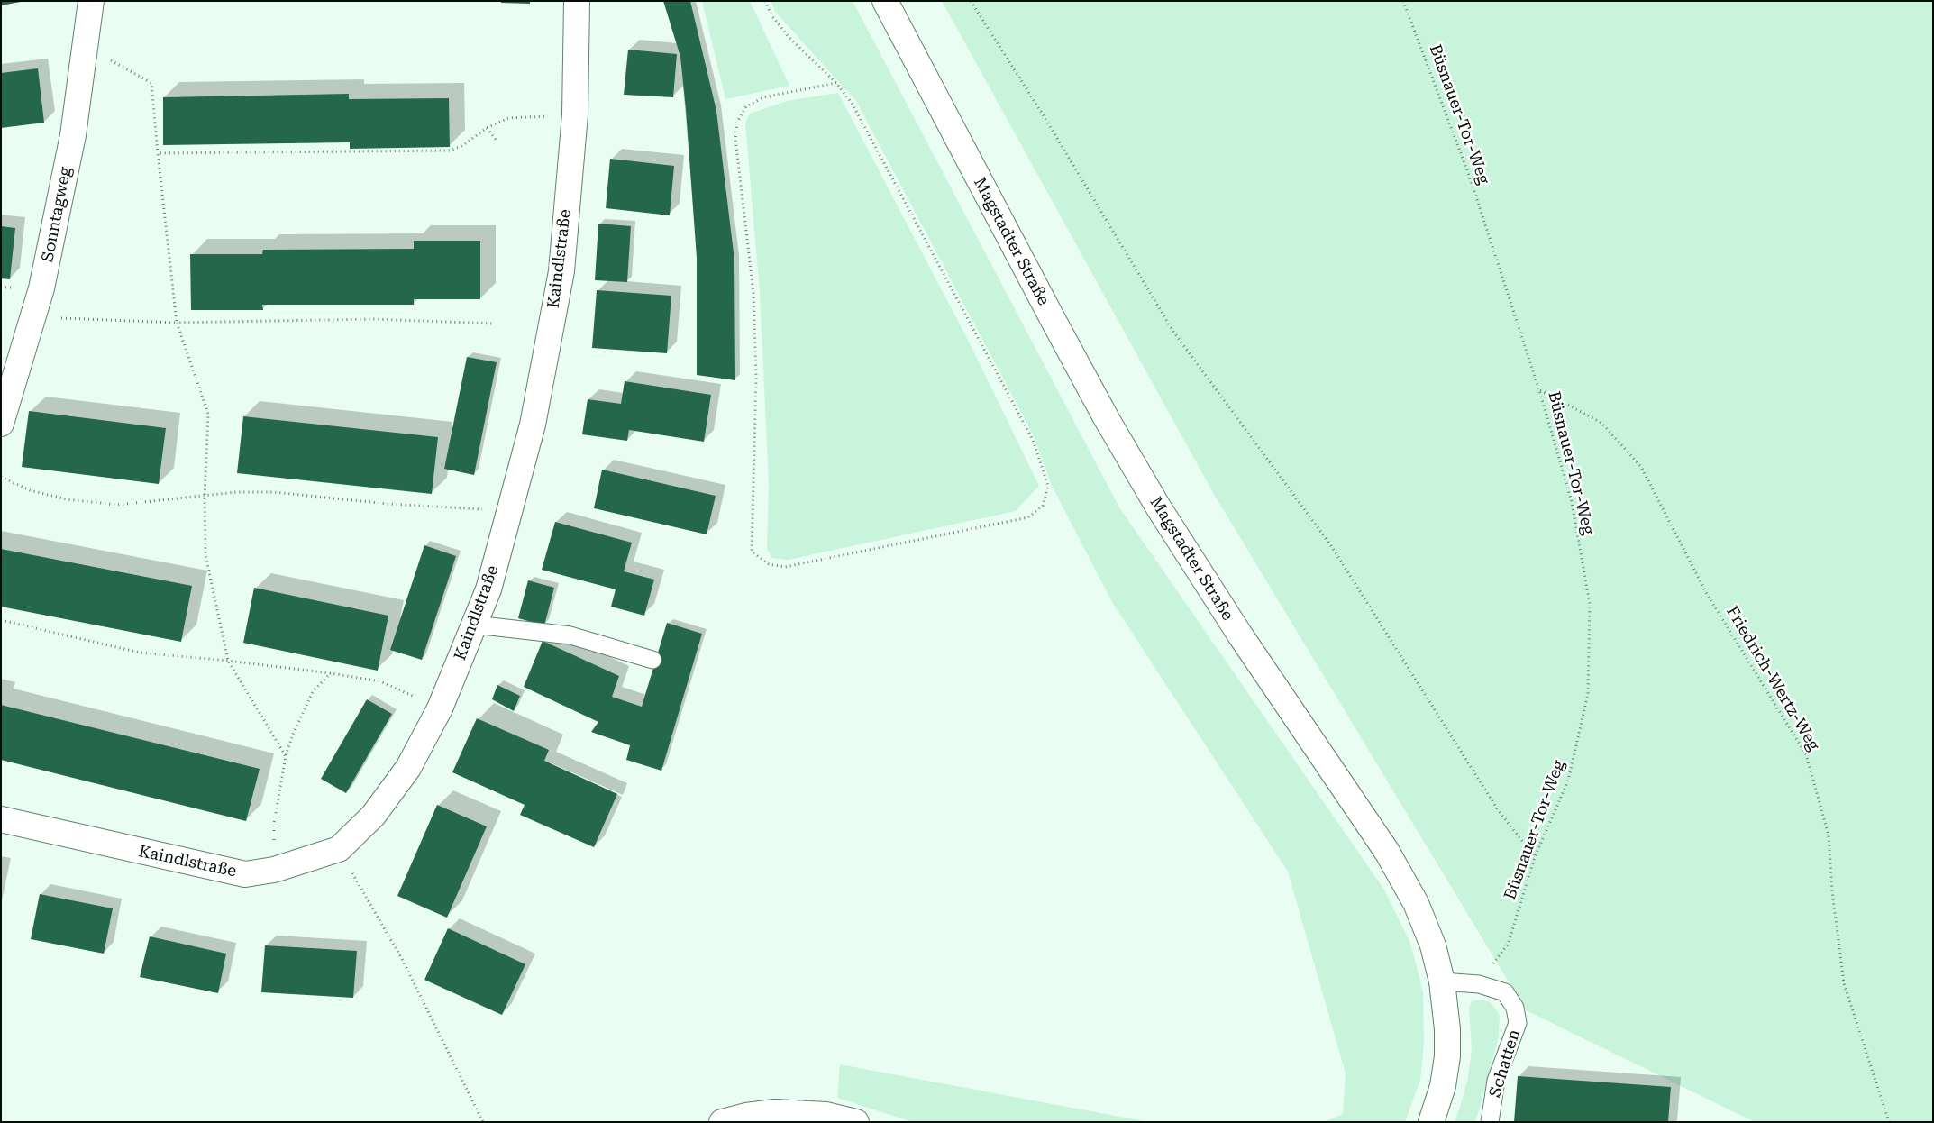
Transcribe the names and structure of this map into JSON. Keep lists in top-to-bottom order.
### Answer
{
  "streets": {
    "street": ["Sonntagweg", "Magstadter Straße", "Kaindlstraße"],
    "lane": ["Schatten"],
    "path": ["Büsnauer-Tor-Weg", "Friedrich-Wertz-Weg"]
  },
  "crossings": [
    ["Büsnauer-Tor-Weg", "Friedrich-Wertz-Weg"],
    ["Büsnauer-Tor-Weg", "Schatten"],
    ["Magstadter Straße", "Schatten"]
  ]
}
